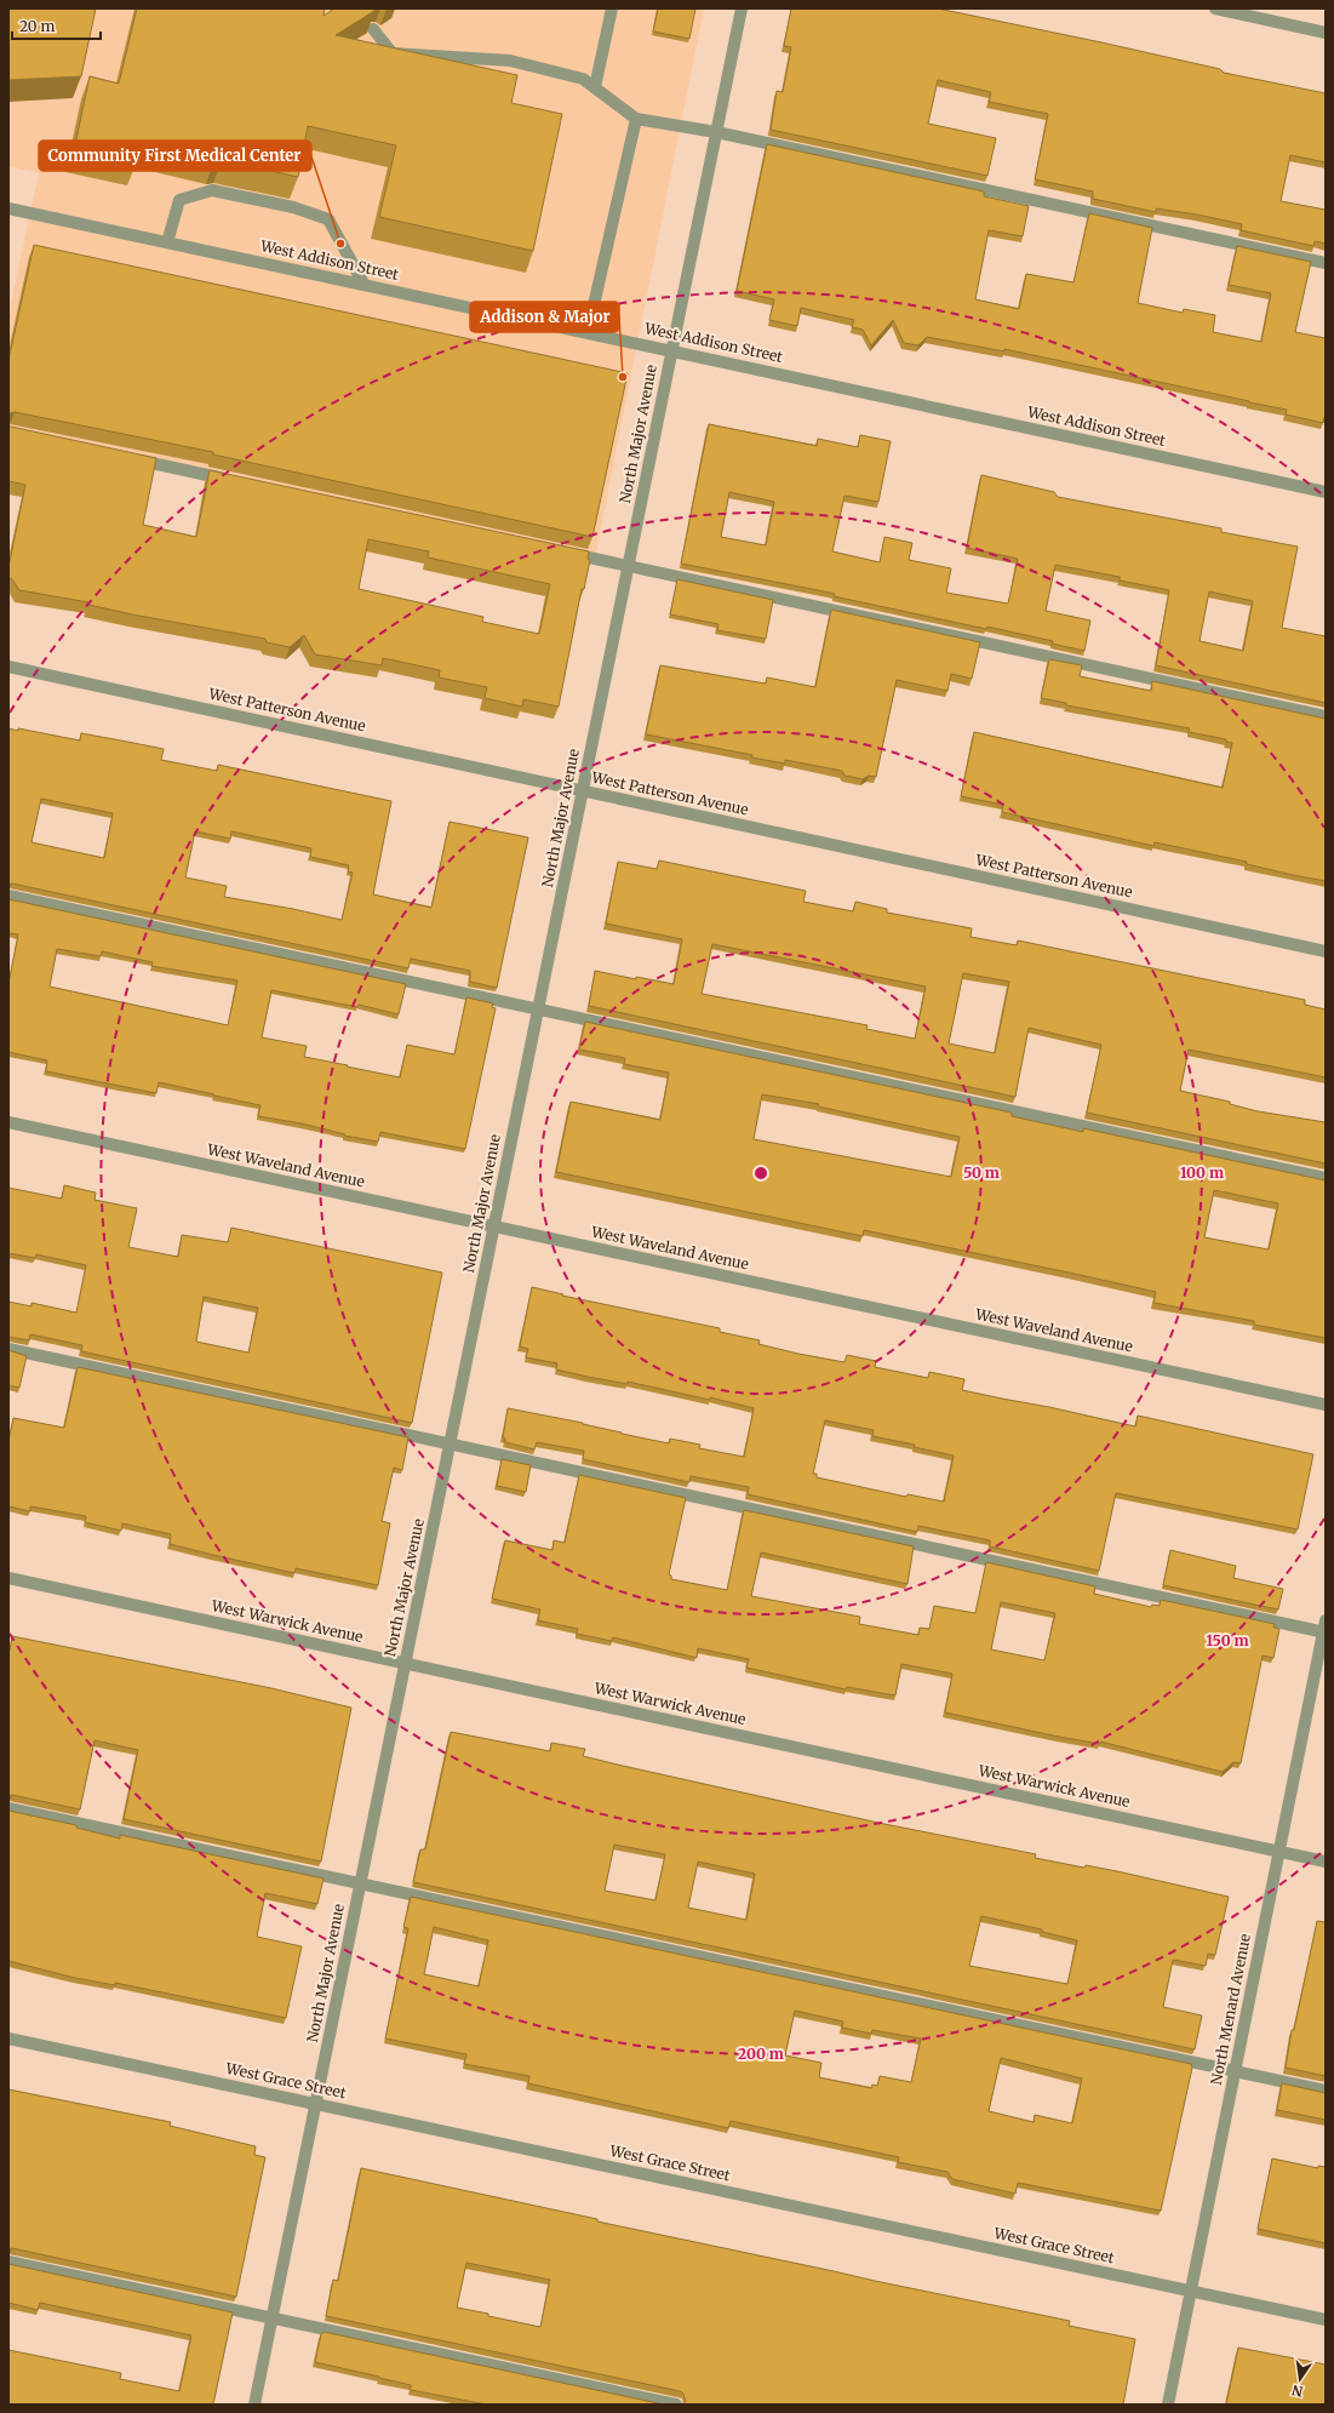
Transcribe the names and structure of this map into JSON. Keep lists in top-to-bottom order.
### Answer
{
  "streets": {
    "street": [
      "West Addison Street",
      "North Major Avenue",
      "West Patterson Avenue",
      "West Waveland Avenue",
      "West Warwick Avenue",
      "North Menard Avenue",
      "West Grace Street"
    ]
  },
  "crossings": [
    ["West Addison Street", "North Major Avenue"],
    ["North Major Avenue", "West Patterson Avenue"],
    ["North Major Avenue", "West Waveland Avenue"],
    ["North Major Avenue", "West Warwick Avenue"],
    ["North Major Avenue", "West Grace Street"],
    ["West Warwick Avenue", "North Menard Avenue"],
    ["North Menard Avenue", "West Grace Street"]
  ],
  "places": ["Community First Medical Center", "Addison & Major"],
  "scale_bar": "20 m",
  "north": "bottom",
  "rings": [
    "50 m",
    "100 m",
    "150 m",
    "200 m"
  ]
}
